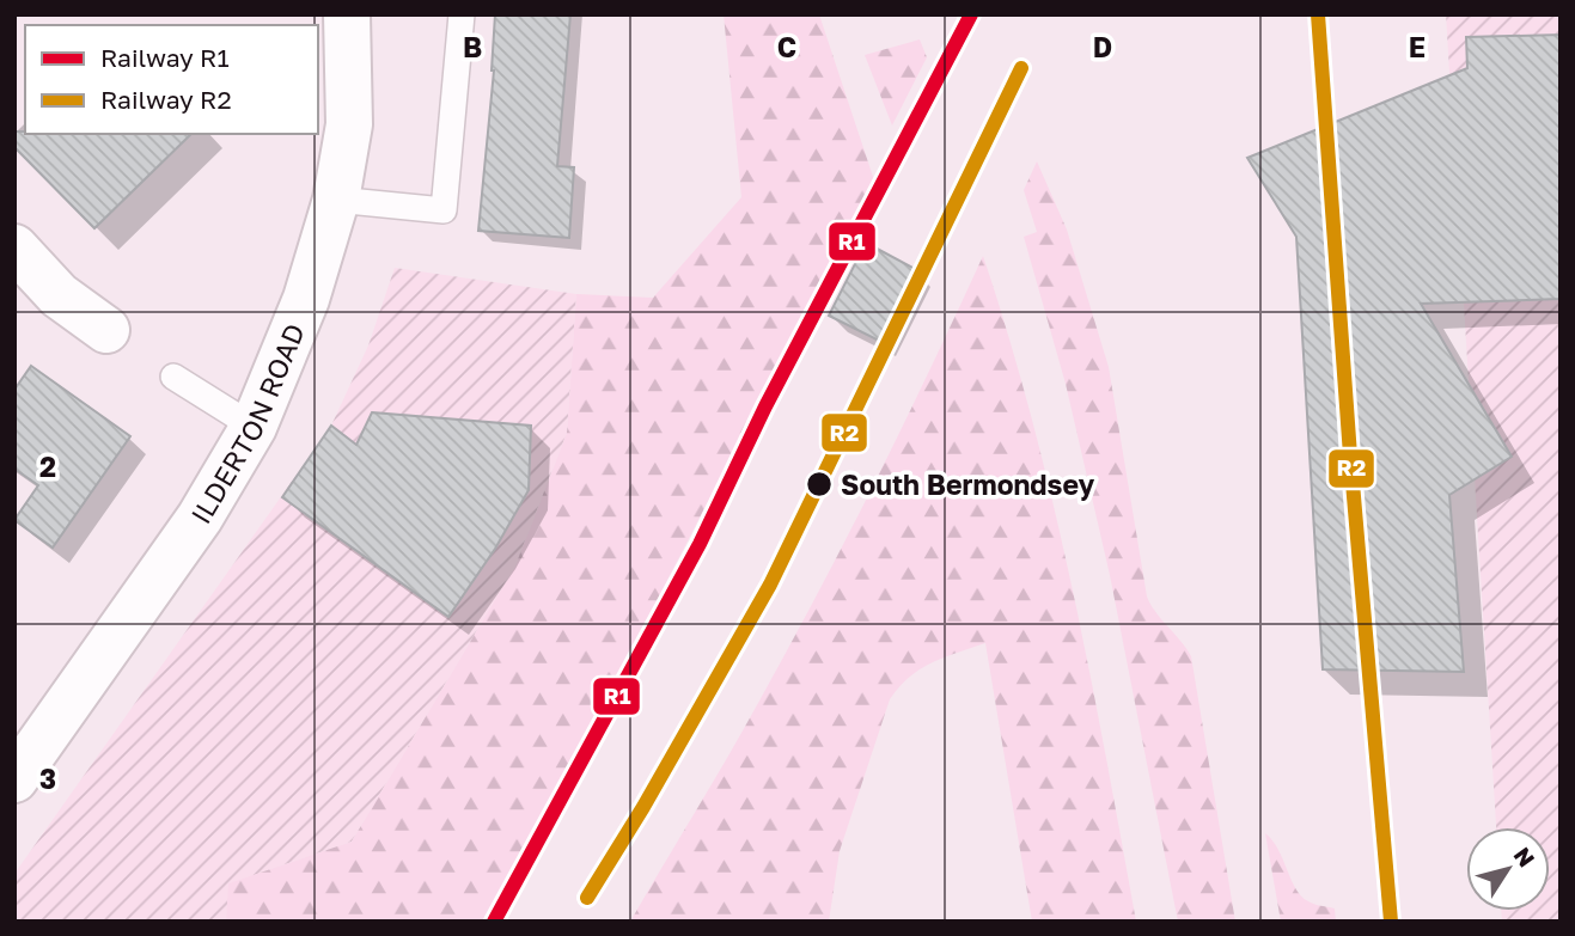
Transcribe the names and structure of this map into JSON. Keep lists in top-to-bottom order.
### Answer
{
  "streets": {
    "street": ["ILDERTON ROAD"]
  },
  "places": ["South Bermondsey"],
  "lines": ["rail line R1", "rail line R2"],
  "legend": ["Railway R1", "Railway R2"],
  "north": "top right",
  "grid": {
    "columns": [
      "B",
      "C",
      "D",
      "E"
    ],
    "rows": ["2", "3"]
  }
}
